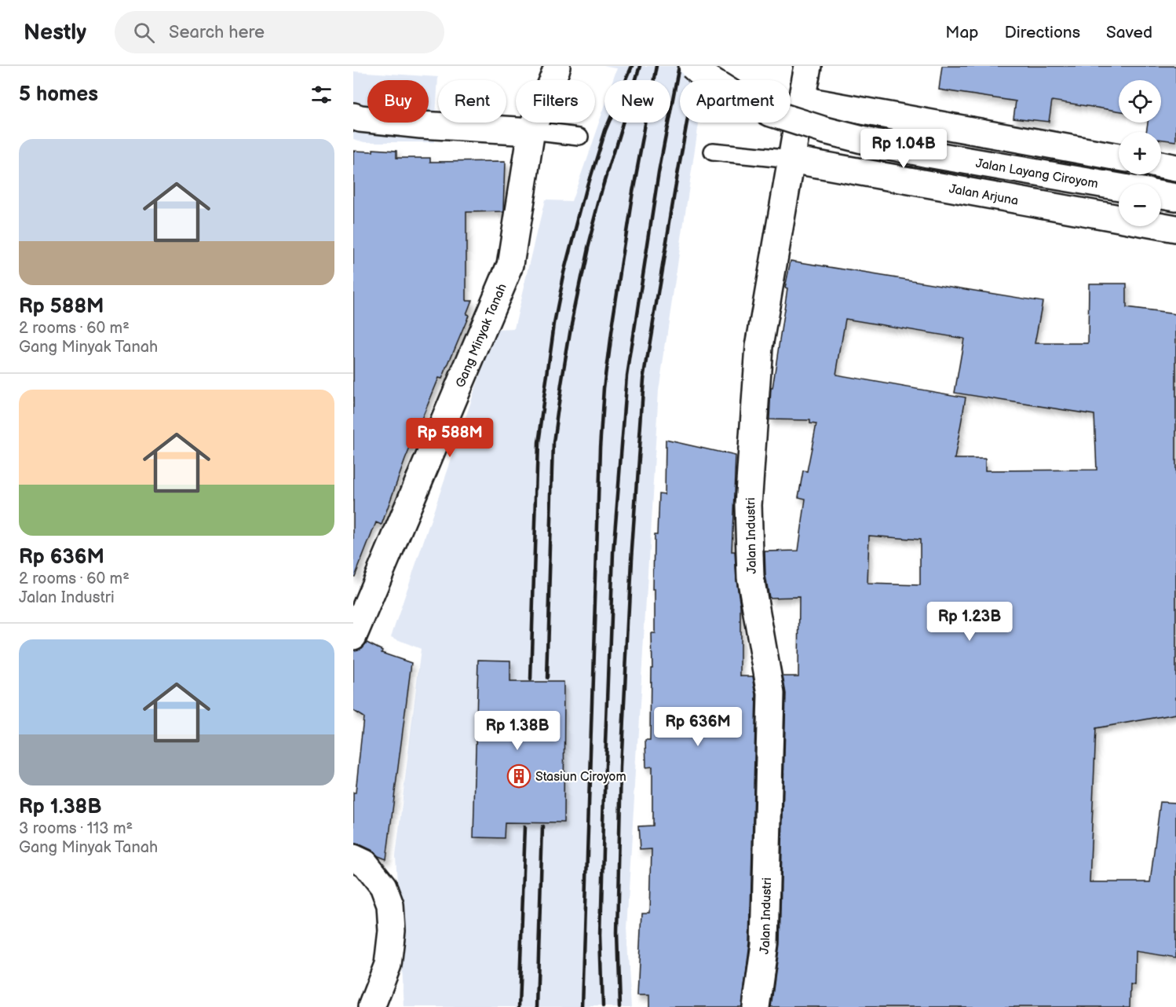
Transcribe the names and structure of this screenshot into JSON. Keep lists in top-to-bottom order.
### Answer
{
  "streets": {
    "street": [
      "Jalan Layang Ciroyom",
      "Jalan Arjuna",
      "Gang Minyak Tanah",
      "Jalan Industri"
    ]
  },
  "crossings": [
    ["Jalan Arjuna", "Jalan Industri"]
  ],
  "places": {
    "building": ["Stasiun Ciroyom"]
  },
  "page": {
    "header": "Nestly",
    "search": "Search here",
    "nav": ["Map", "Directions", "Saved"],
    "heading": "5 homes",
    "map_buttons": ["+", "−"],
    "chip": [
      "Buy",
      "Rent",
      "Filters",
      "New",
      "Apartment"
    ],
    "list": [
      {
        "name": "Rp 588M",
        "note": "2 rooms · 60 m² · Gang Minyak Tanah"
      },
      {
        "name": "Rp 636M",
        "note": "2 rooms · 60 m² · Jalan Industri"
      },
      {
        "name": "Rp 1.38B",
        "note": "3 rooms · 113 m² · Gang Minyak Tanah"
      }
    ],
    "price": [
      "Rp 1.04B",
      "Rp 588M",
      "Rp 1.23B",
      "Rp 636M",
      "Rp 1.38B"
    ]
  }
}
